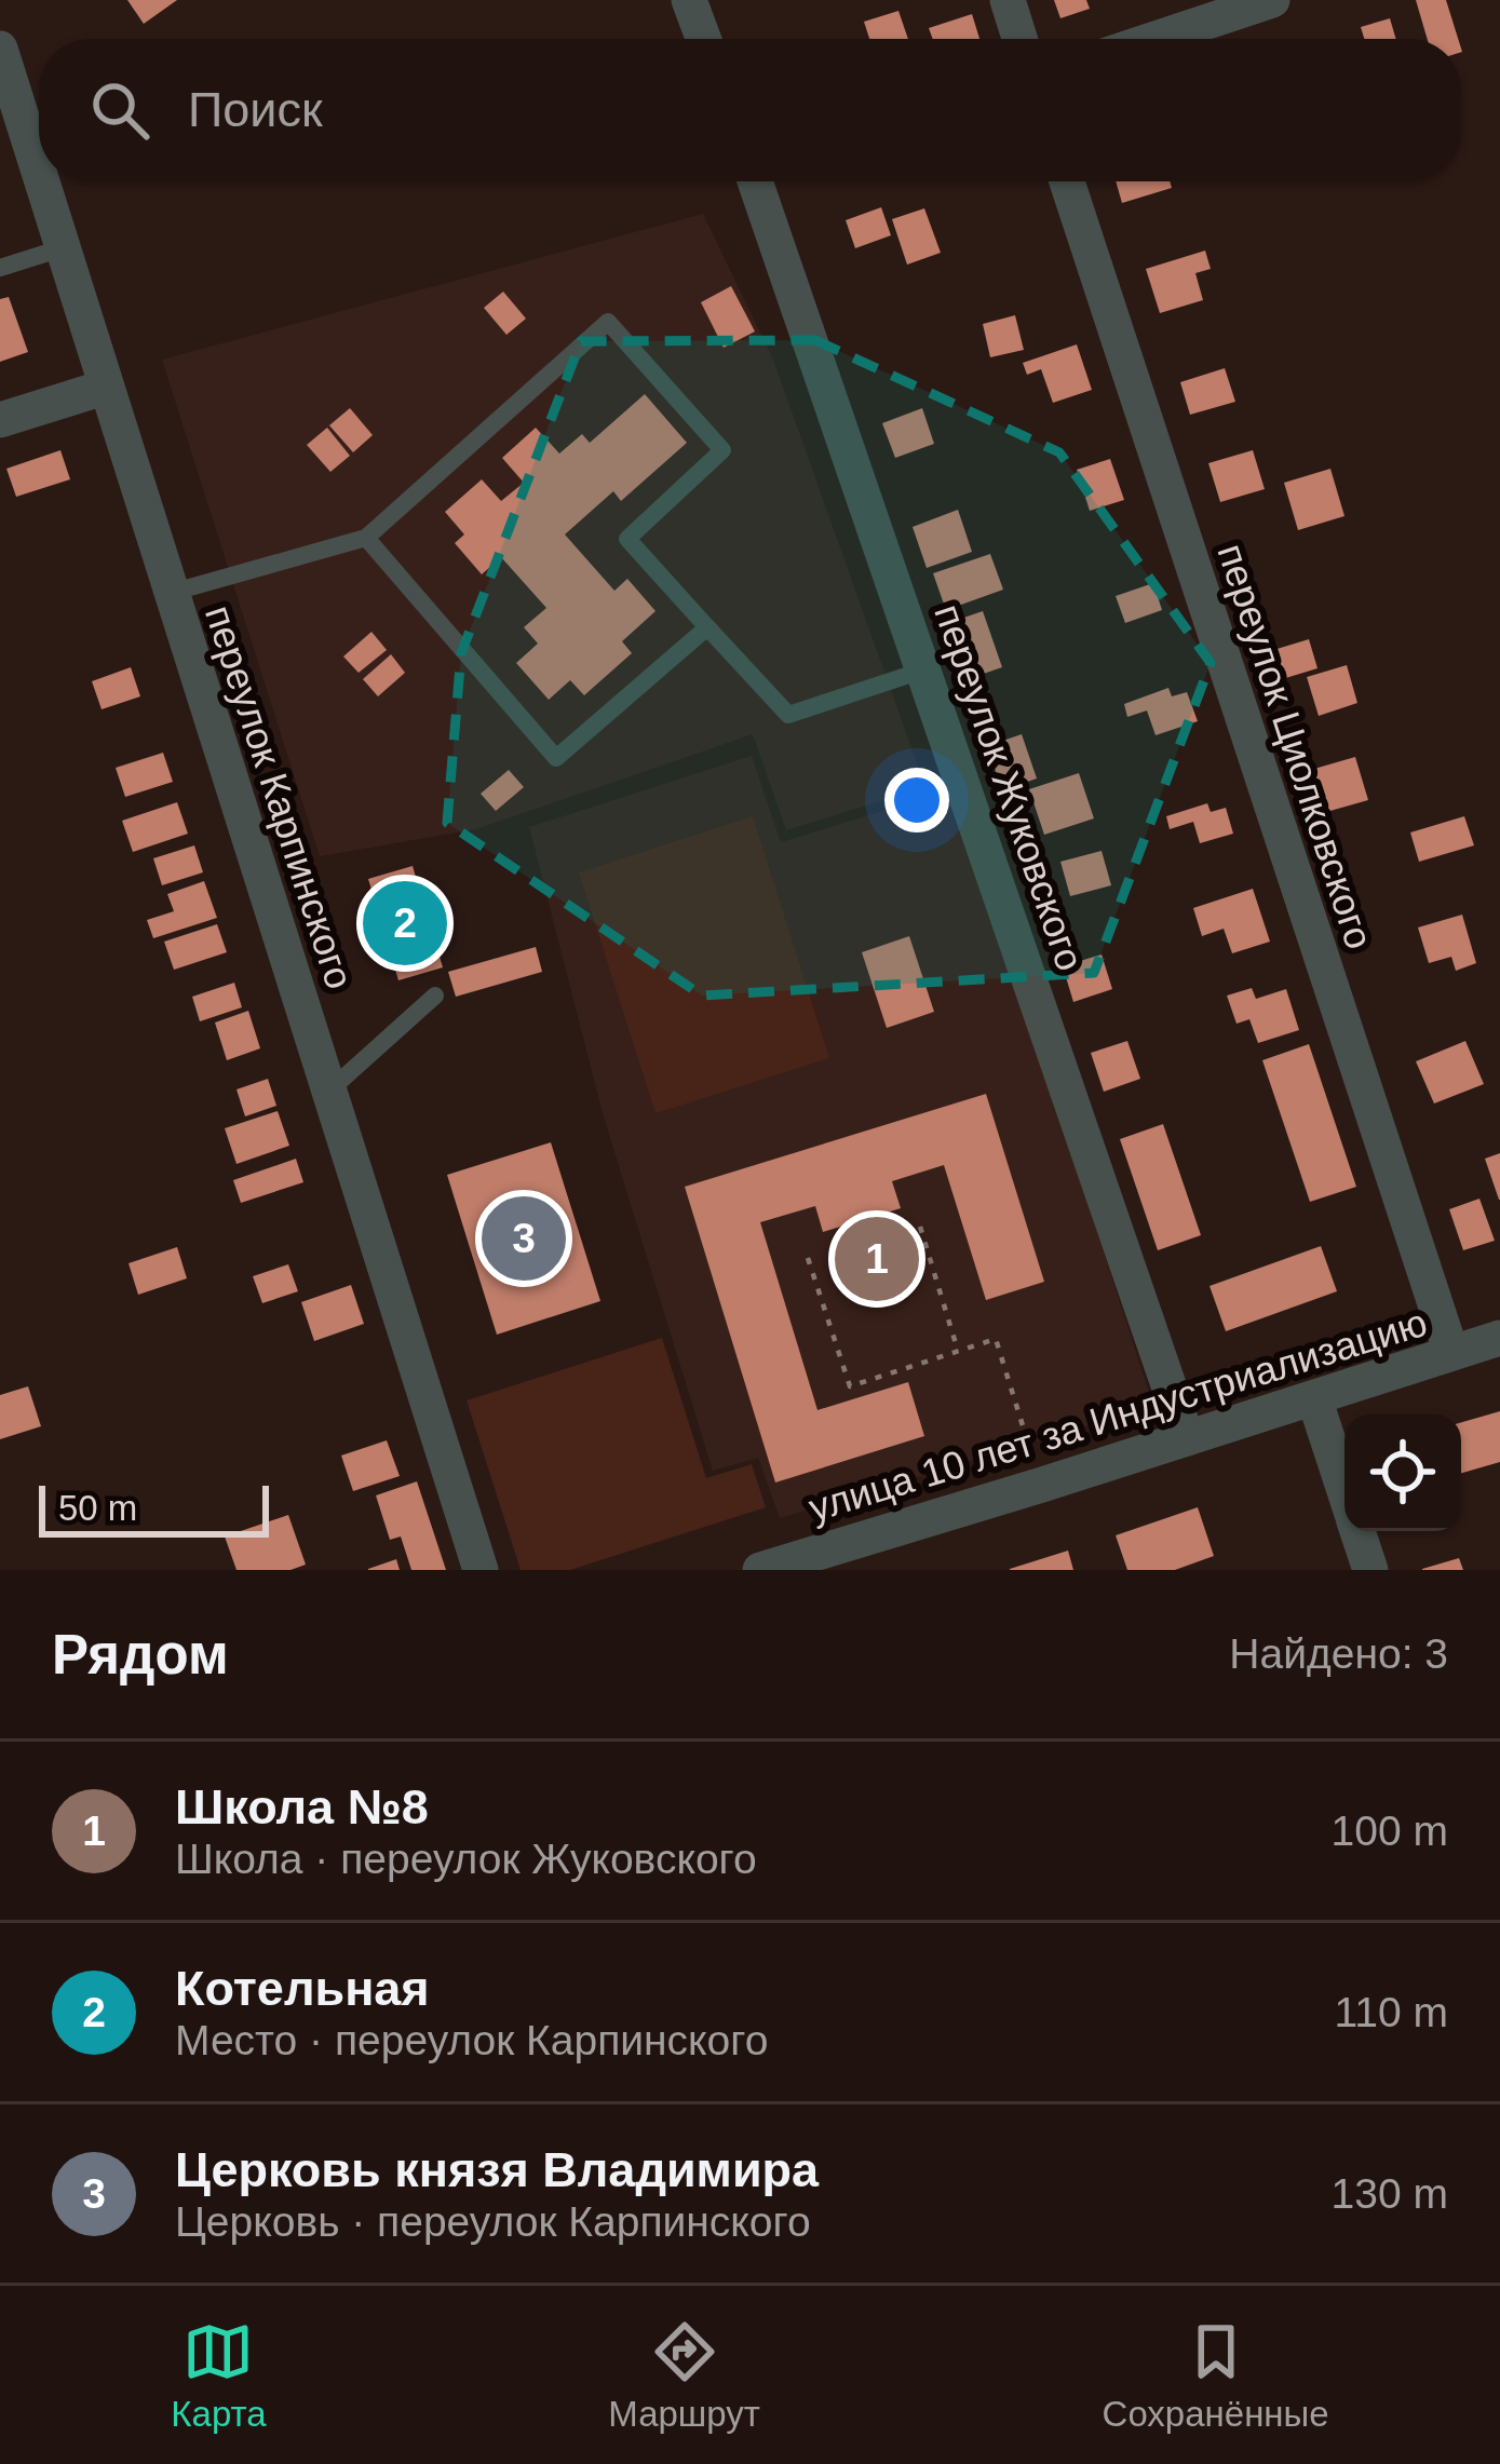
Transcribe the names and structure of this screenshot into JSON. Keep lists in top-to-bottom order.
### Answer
{
  "streets": {
    "street": [
      "переулок Циолковского",
      "переулок Жуковского",
      "переулок Карпинского",
      "улица 10 лет за Индустриализацию"
    ]
  },
  "crossings": [
    ["переулок Циолковского", "улица 10 лет за Индустриализацию"],
    ["переулок Жуковского", "улица 10 лет за Индустриализацию"]
  ],
  "scale_bar": "50 m",
  "page": {
    "search": "Поиск",
    "pins": ["2", "3", "1"],
    "scale": "50 m",
    "heading": ["Рядом", "Найдено: 3"],
    "list": [
      {
        "mark": "1",
        "name": "Школа №8",
        "note": "Школа · переулок Жуковского",
        "value": "100 m"
      },
      {
        "mark": "2",
        "name": "Котельная",
        "note": "Место · переулок Карпинского",
        "value": "110 m"
      },
      {
        "mark": "3",
        "name": "Церковь князя Владимира",
        "note": "Церковь · переулок Карпинского",
        "value": "130 m"
      }
    ],
    "nav": ["Карта", "Маршрут", "Сохранённые"]
  }
}
